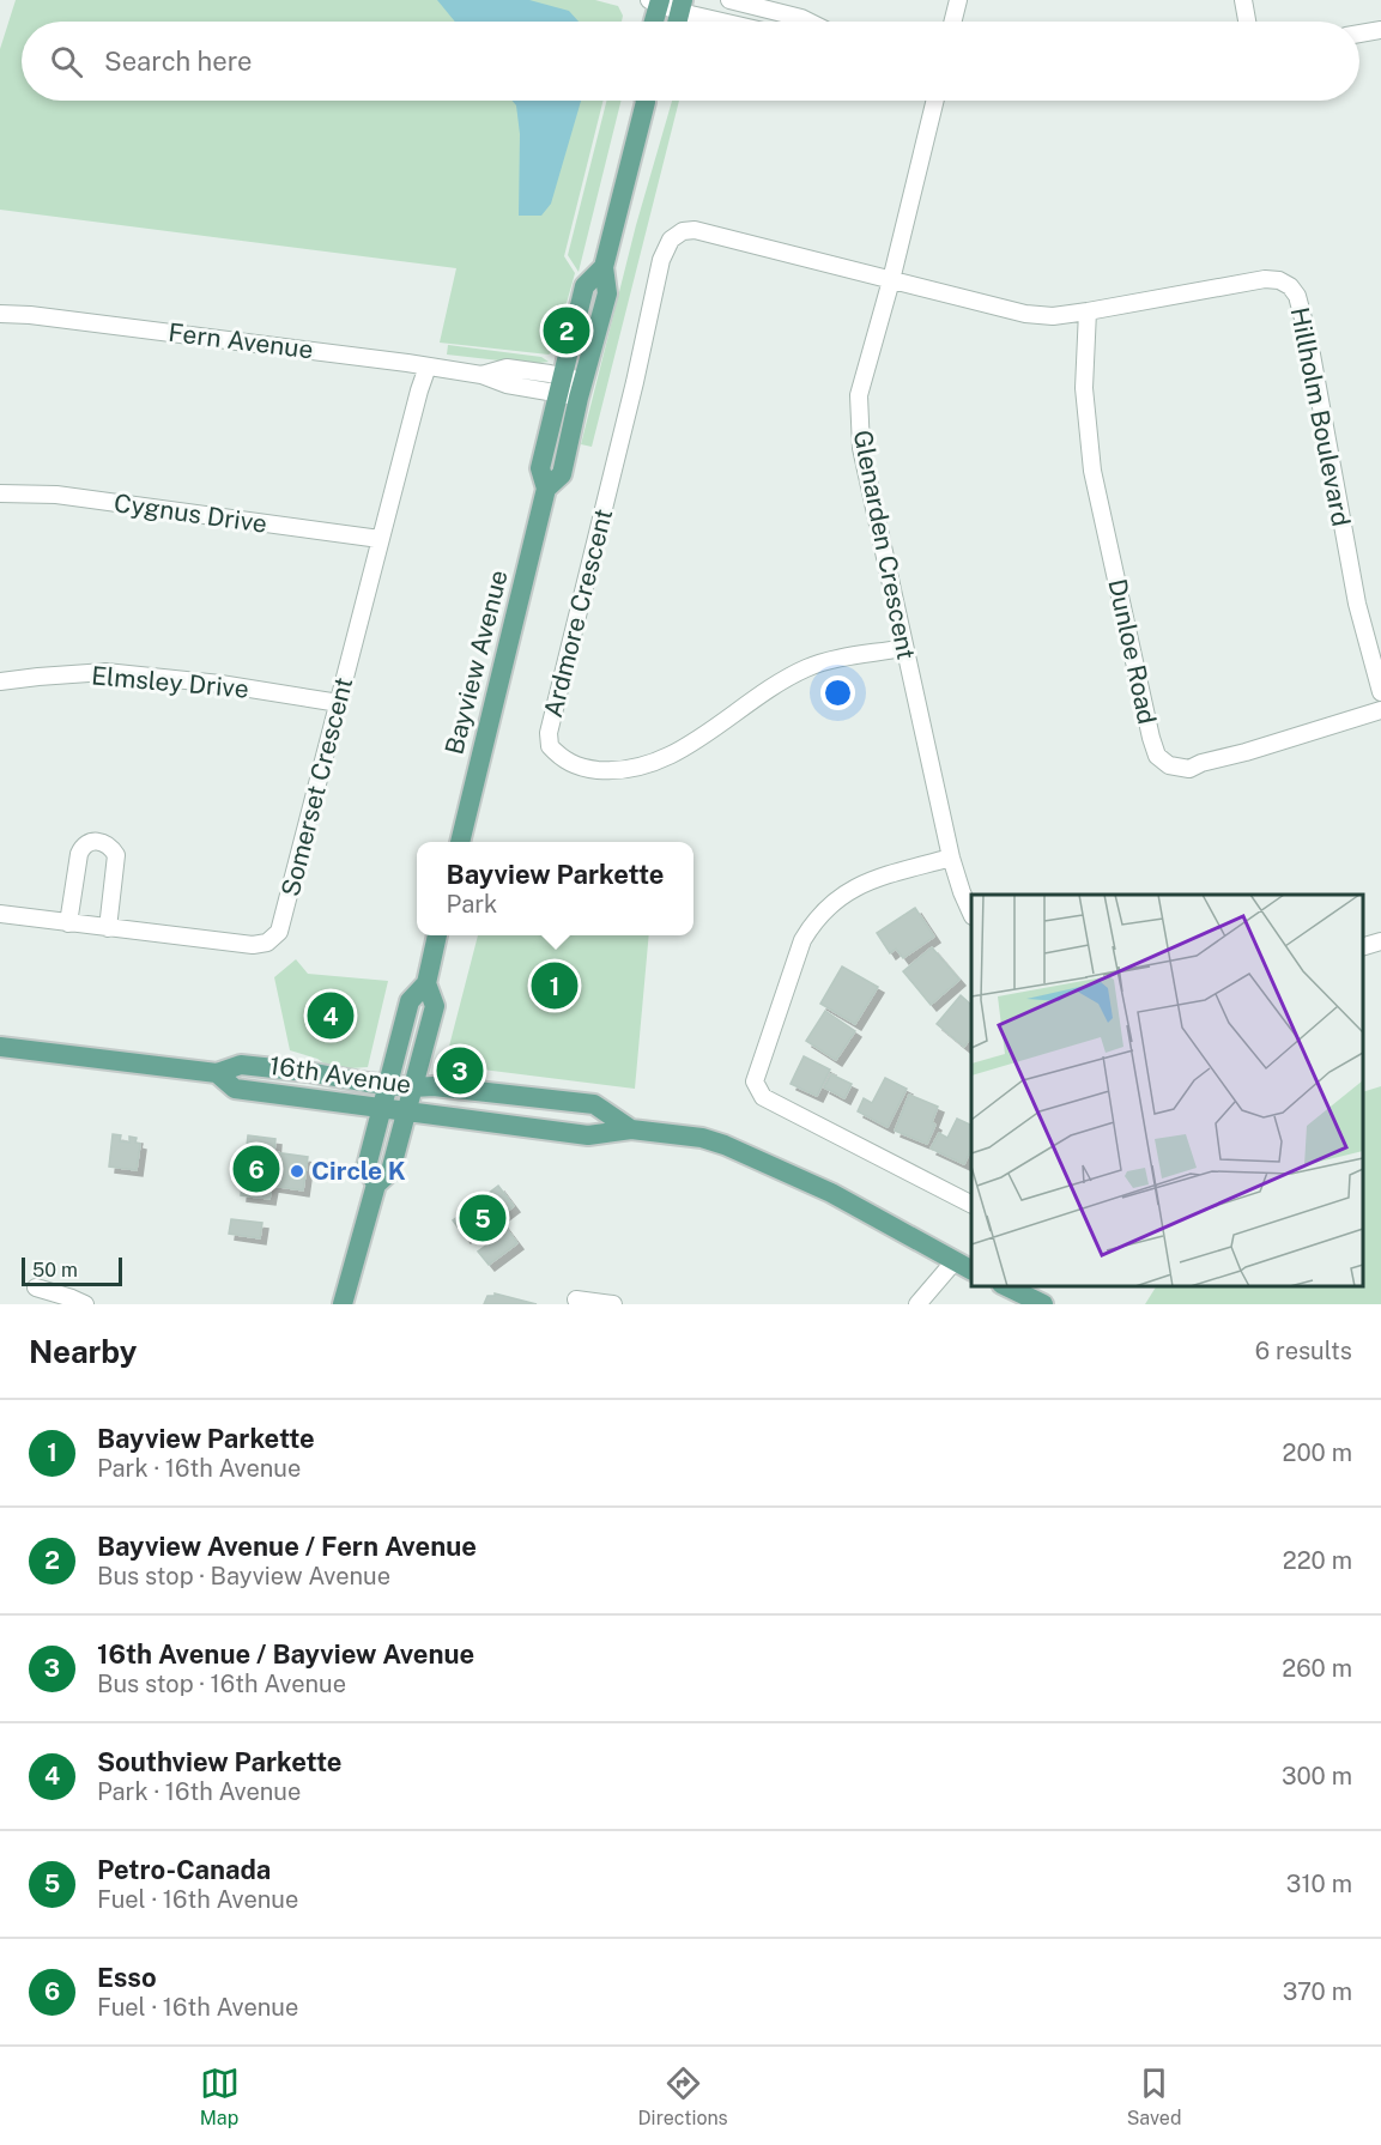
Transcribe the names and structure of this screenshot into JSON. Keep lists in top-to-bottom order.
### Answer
{
  "streets": {
    "main road": ["Bayview Avenue", "16th Avenue"],
    "street": [
      "Fern Avenue",
      "Hillholm Boulevard",
      "Cygnus Drive",
      "Glenarden Crescent",
      "Ardmore Crescent",
      "Dunloe Road",
      "Elmsley Drive",
      "Somerset Crescent"
    ]
  },
  "crossings": [
    ["Fern Avenue", "Bayview Avenue"],
    ["Fern Avenue", "Somerset Crescent"],
    ["Hillholm Boulevard", "Glenarden Crescent"],
    ["Hillholm Boulevard", "Ardmore Crescent"],
    ["Hillholm Boulevard", "Dunloe Road"],
    ["Cygnus Drive", "Somerset Crescent"],
    ["Glenarden Crescent", "Ardmore Crescent"],
    ["Elmsley Drive", "Somerset Crescent"]
  ],
  "places": ["Circle K"],
  "scale_bar": "50 m",
  "page": {
    "search": "Search here",
    "pins": [
      "2",
      "1",
      "4",
      "3",
      "6",
      "5"
    ],
    "popup": ["Bayview Parkette", "Park"],
    "scale": "50 m",
    "heading": ["Nearby", "6 results"],
    "list": [
      {
        "mark": "1",
        "name": "Bayview Parkette",
        "note": "Park · 16th Avenue",
        "value": "200 m"
      },
      {
        "mark": "2",
        "name": "Bayview Avenue / Fern Avenue",
        "note": "Bus stop · Bayview Avenue",
        "value": "220 m"
      },
      {
        "mark": "3",
        "name": "16th Avenue / Bayview Avenue",
        "note": "Bus stop · 16th Avenue",
        "value": "260 m"
      },
      {
        "mark": "4",
        "name": "Southview Parkette",
        "note": "Park · 16th Avenue",
        "value": "300 m"
      },
      {
        "mark": "5",
        "name": "Petro-Canada",
        "note": "Fuel · 16th Avenue",
        "value": "310 m"
      },
      {
        "mark": "6",
        "name": "Esso",
        "note": "Fuel · 16th Avenue",
        "value": "370 m"
      }
    ],
    "nav": ["Map", "Directions", "Saved"]
  }
}
